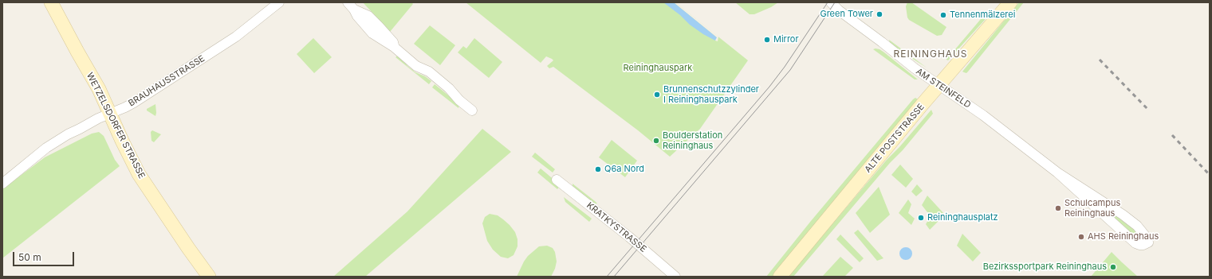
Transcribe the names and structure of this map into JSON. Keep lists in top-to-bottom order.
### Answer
{
  "streets": {
    "main road": ["WETZELSDORFER STRASSE", "ALTE POSTSTRASSE"],
    "street": ["BRAUHAUSSTRASSE", "AM STEINFELD", "KRATKYSTRASSE"]
  },
  "crossings": [
    ["BRAUHAUSSTRASSE", "WETZELSDORFER STRASSE"],
    ["AM STEINFELD", "ALTE POSTSTRASSE"]
  ],
  "districts": ["REININGHAUS"],
  "parks": ["Reininghauspark"],
  "places": [
    "Green Tower",
    "Tennenmälzerei",
    "Mirror",
    "Brunnenschutzzylinder I Reininghauspark",
    "Boulderstation Reininghaus",
    "Q6a Nord",
    "Schulcampus Reininghaus",
    "Reininghausplatz",
    "AHS Reininghaus",
    "Bezirkssportpark Reininghaus"
  ],
  "scale_bar": "50 m"
}
